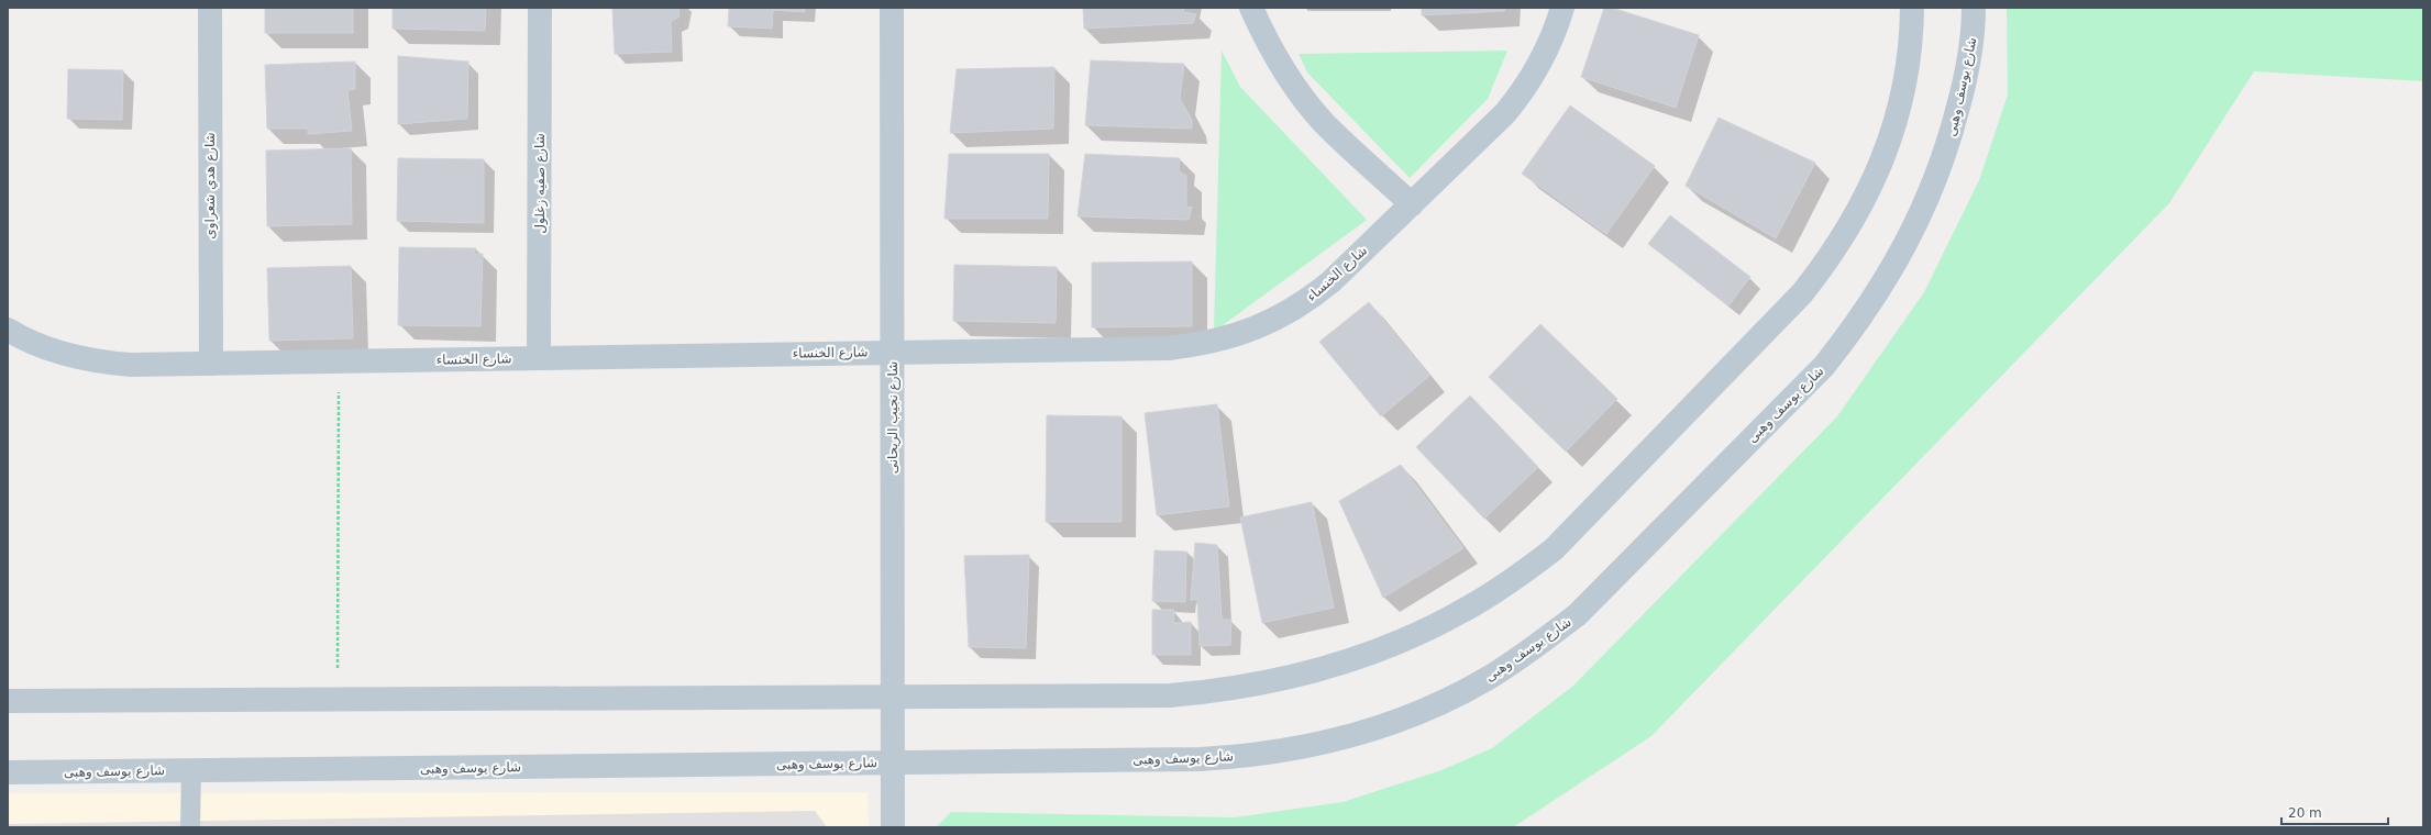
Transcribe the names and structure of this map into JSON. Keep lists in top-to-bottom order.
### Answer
{
  "streets": {
    "street": [
      "شارع يوسف وهبى",
      "شارع صفيه زغلول",
      "شارع هدي شعراوى",
      "شارع الخنساء",
      "شارع نجيب الريحانى"
    ]
  },
  "crossings": [
    ["شارع يوسف وهبى", "شارع نجيب الريحانى"],
    ["شارع صفيه زغلول", "شارع الخنساء"],
    ["شارع هدي شعراوى", "شارع الخنساء"],
    ["شارع الخنساء", "شارع نجيب الريحانى"]
  ],
  "scale_bar": "20 m"
}
